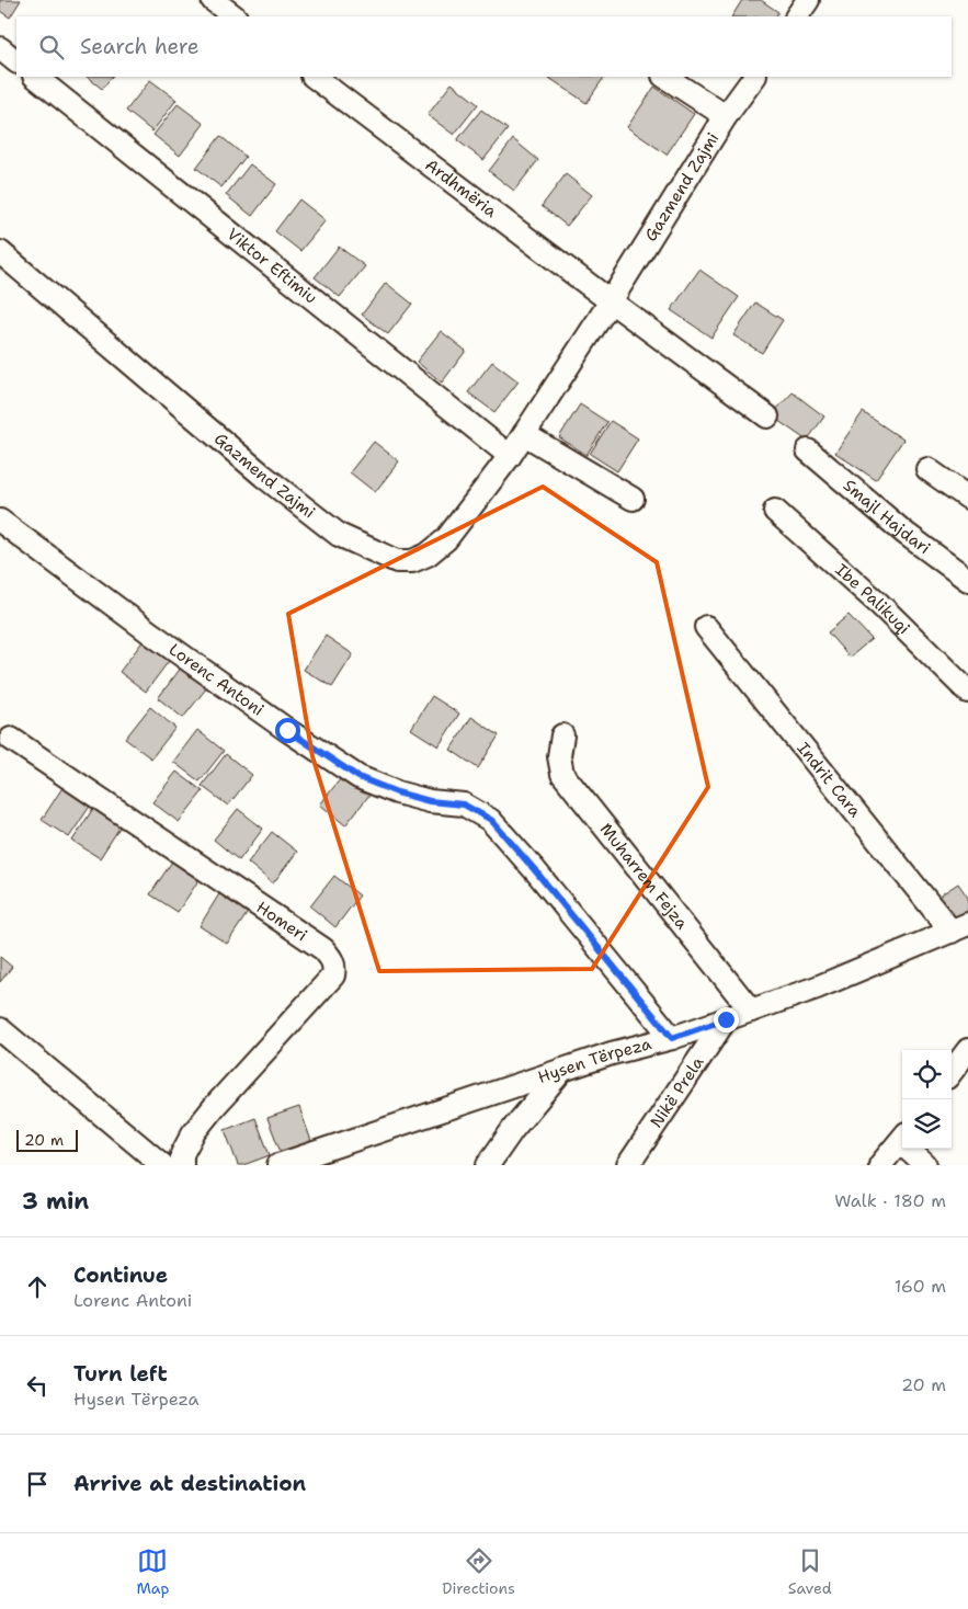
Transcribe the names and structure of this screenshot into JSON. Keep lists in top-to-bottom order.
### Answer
{
  "streets": {
    "street": [
      "Gazmend Zajmi",
      "Ardhmëria",
      "Viktor Eftimiu",
      "Smajl Hajdari",
      "Ibe Palikuqi",
      "Lorenc Antoni",
      "Indrit Cara",
      "Muharrem Fejza",
      "Homeri",
      "Hysen Tërpeza",
      "Nikë Prela"
    ]
  },
  "crossings": [
    ["Gazmend Zajmi", "Ardhmëria"],
    ["Gazmend Zajmi", "Viktor Eftimiu"],
    ["Lorenc Antoni", "Hysen Tërpeza"],
    ["Indrit Cara", "Hysen Tërpeza"],
    ["Muharrem Fejza", "Hysen Tërpeza"],
    ["Hysen Tërpeza", "Nikë Prela"]
  ],
  "scale_bar": "20 m",
  "page": {
    "search": "Search here",
    "scale": "20 m",
    "heading": ["3 min", "Walk · 180 m"],
    "list": [
      ["Continue", "Lorenc Antoni", "160 m"],
      ["Turn left", "Hysen Tërpeza", "20 m"],
      "Arrive at destination"
    ],
    "nav": ["Map", "Directions", "Saved"]
  }
}
